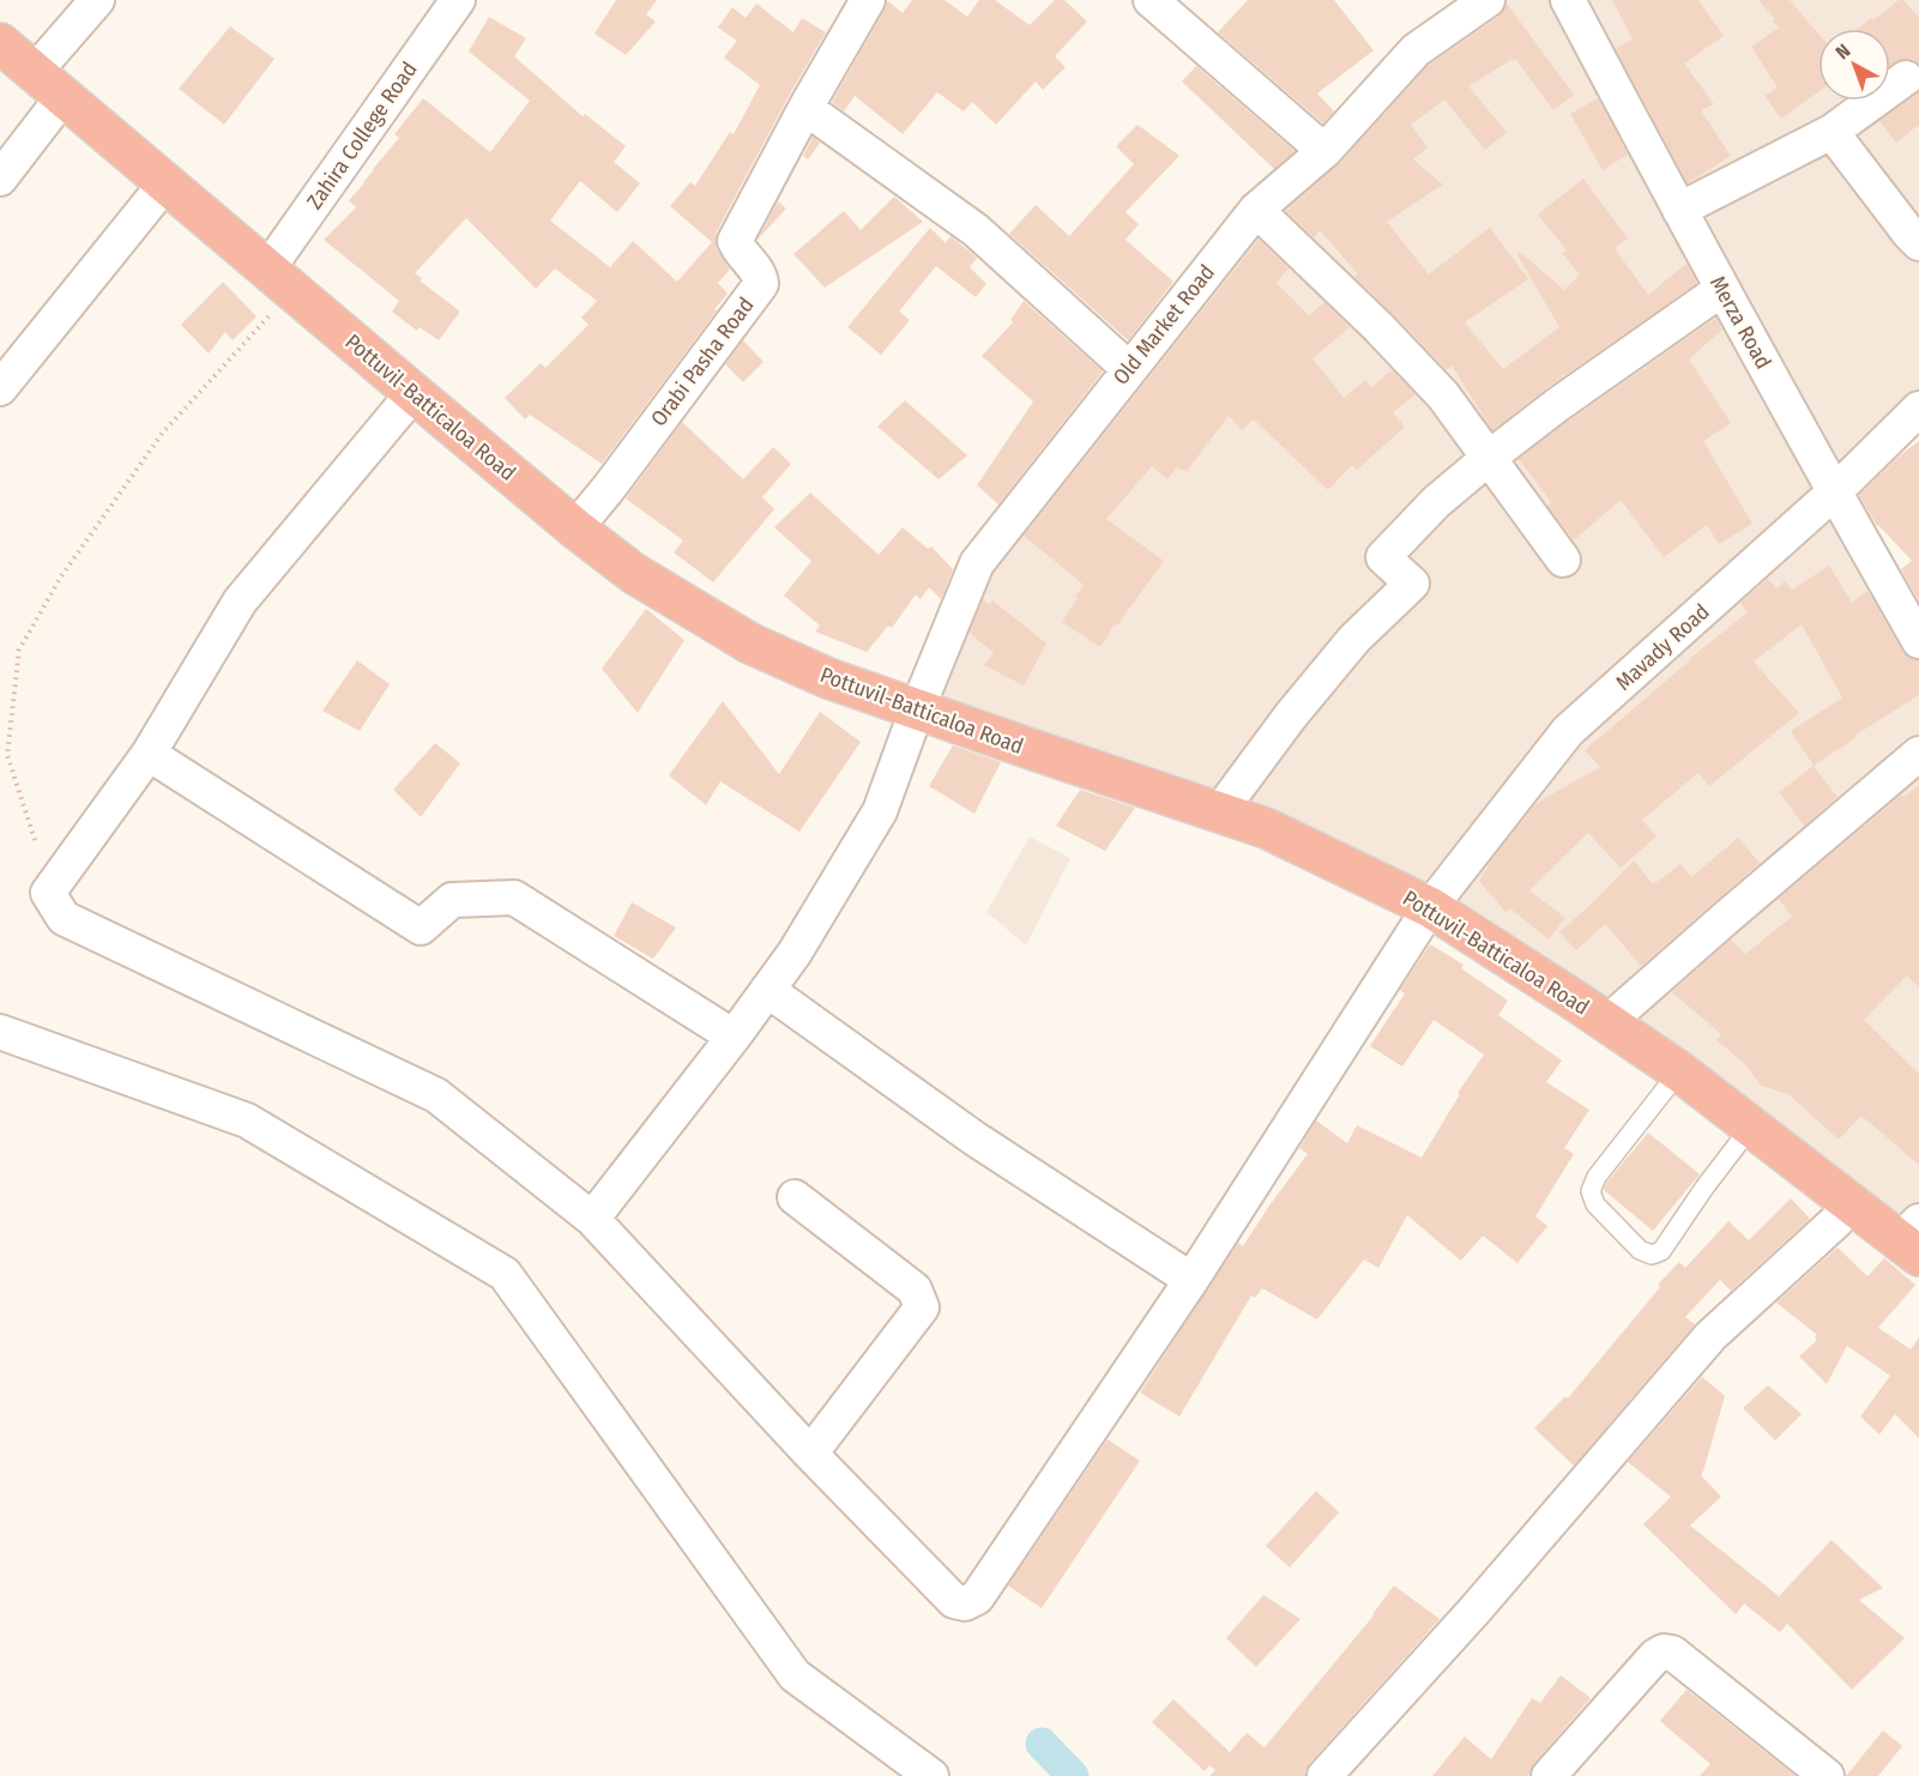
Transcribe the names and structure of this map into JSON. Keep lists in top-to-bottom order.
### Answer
{
  "streets": {
    "highway": ["Pottuvil-Batticaloa Road"],
    "street": [
      "Zahira College Road",
      "Merza Road",
      "Old Market Road",
      "Orabi Pasha Road",
      "Mavady Road"
    ]
  },
  "crossings": [
    ["Zahira College Road", "Pottuvil-Batticaloa Road"],
    ["Merza Road", "Mavady Road"],
    ["Old Market Road", "Pottuvil-Batticaloa Road"],
    ["Old Market Road", "Mavady Road"],
    ["Orabi Pasha Road", "Pottuvil-Batticaloa Road"],
    ["Pottuvil-Batticaloa Road", "Mavady Road"]
  ],
  "north": "top left"
}
